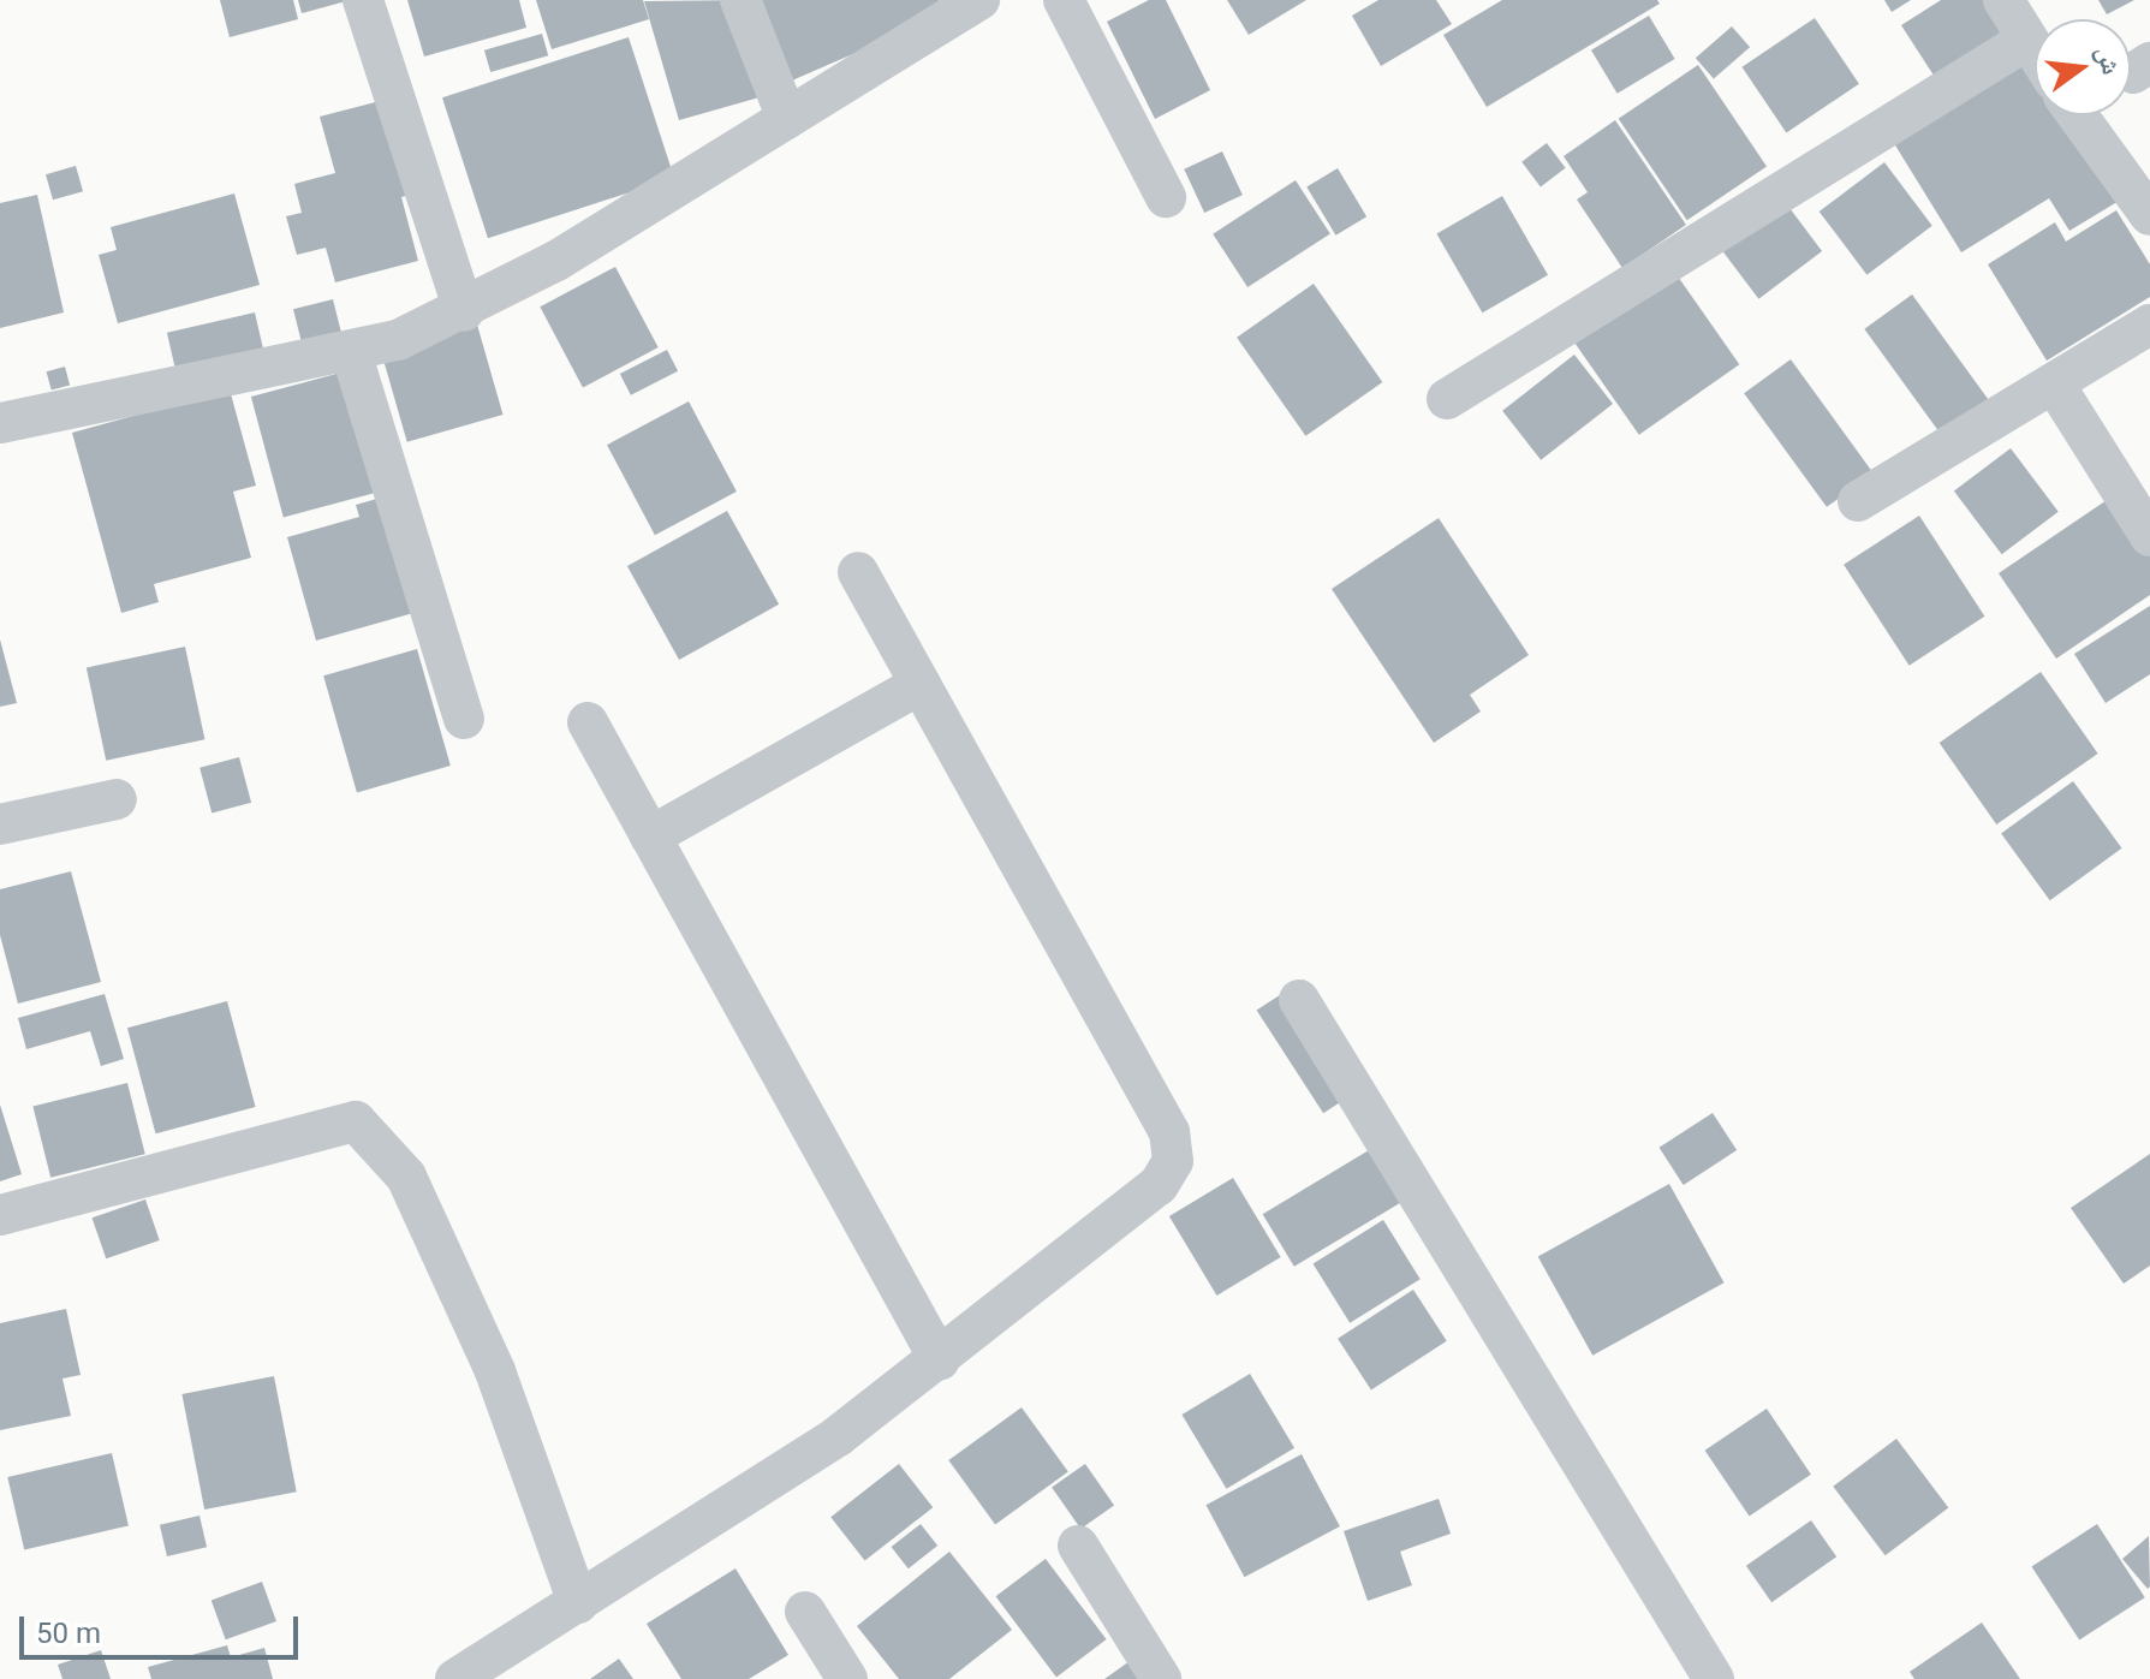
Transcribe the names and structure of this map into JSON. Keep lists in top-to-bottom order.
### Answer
{
  "scale_bar": "50 m",
  "north": "right"
}
